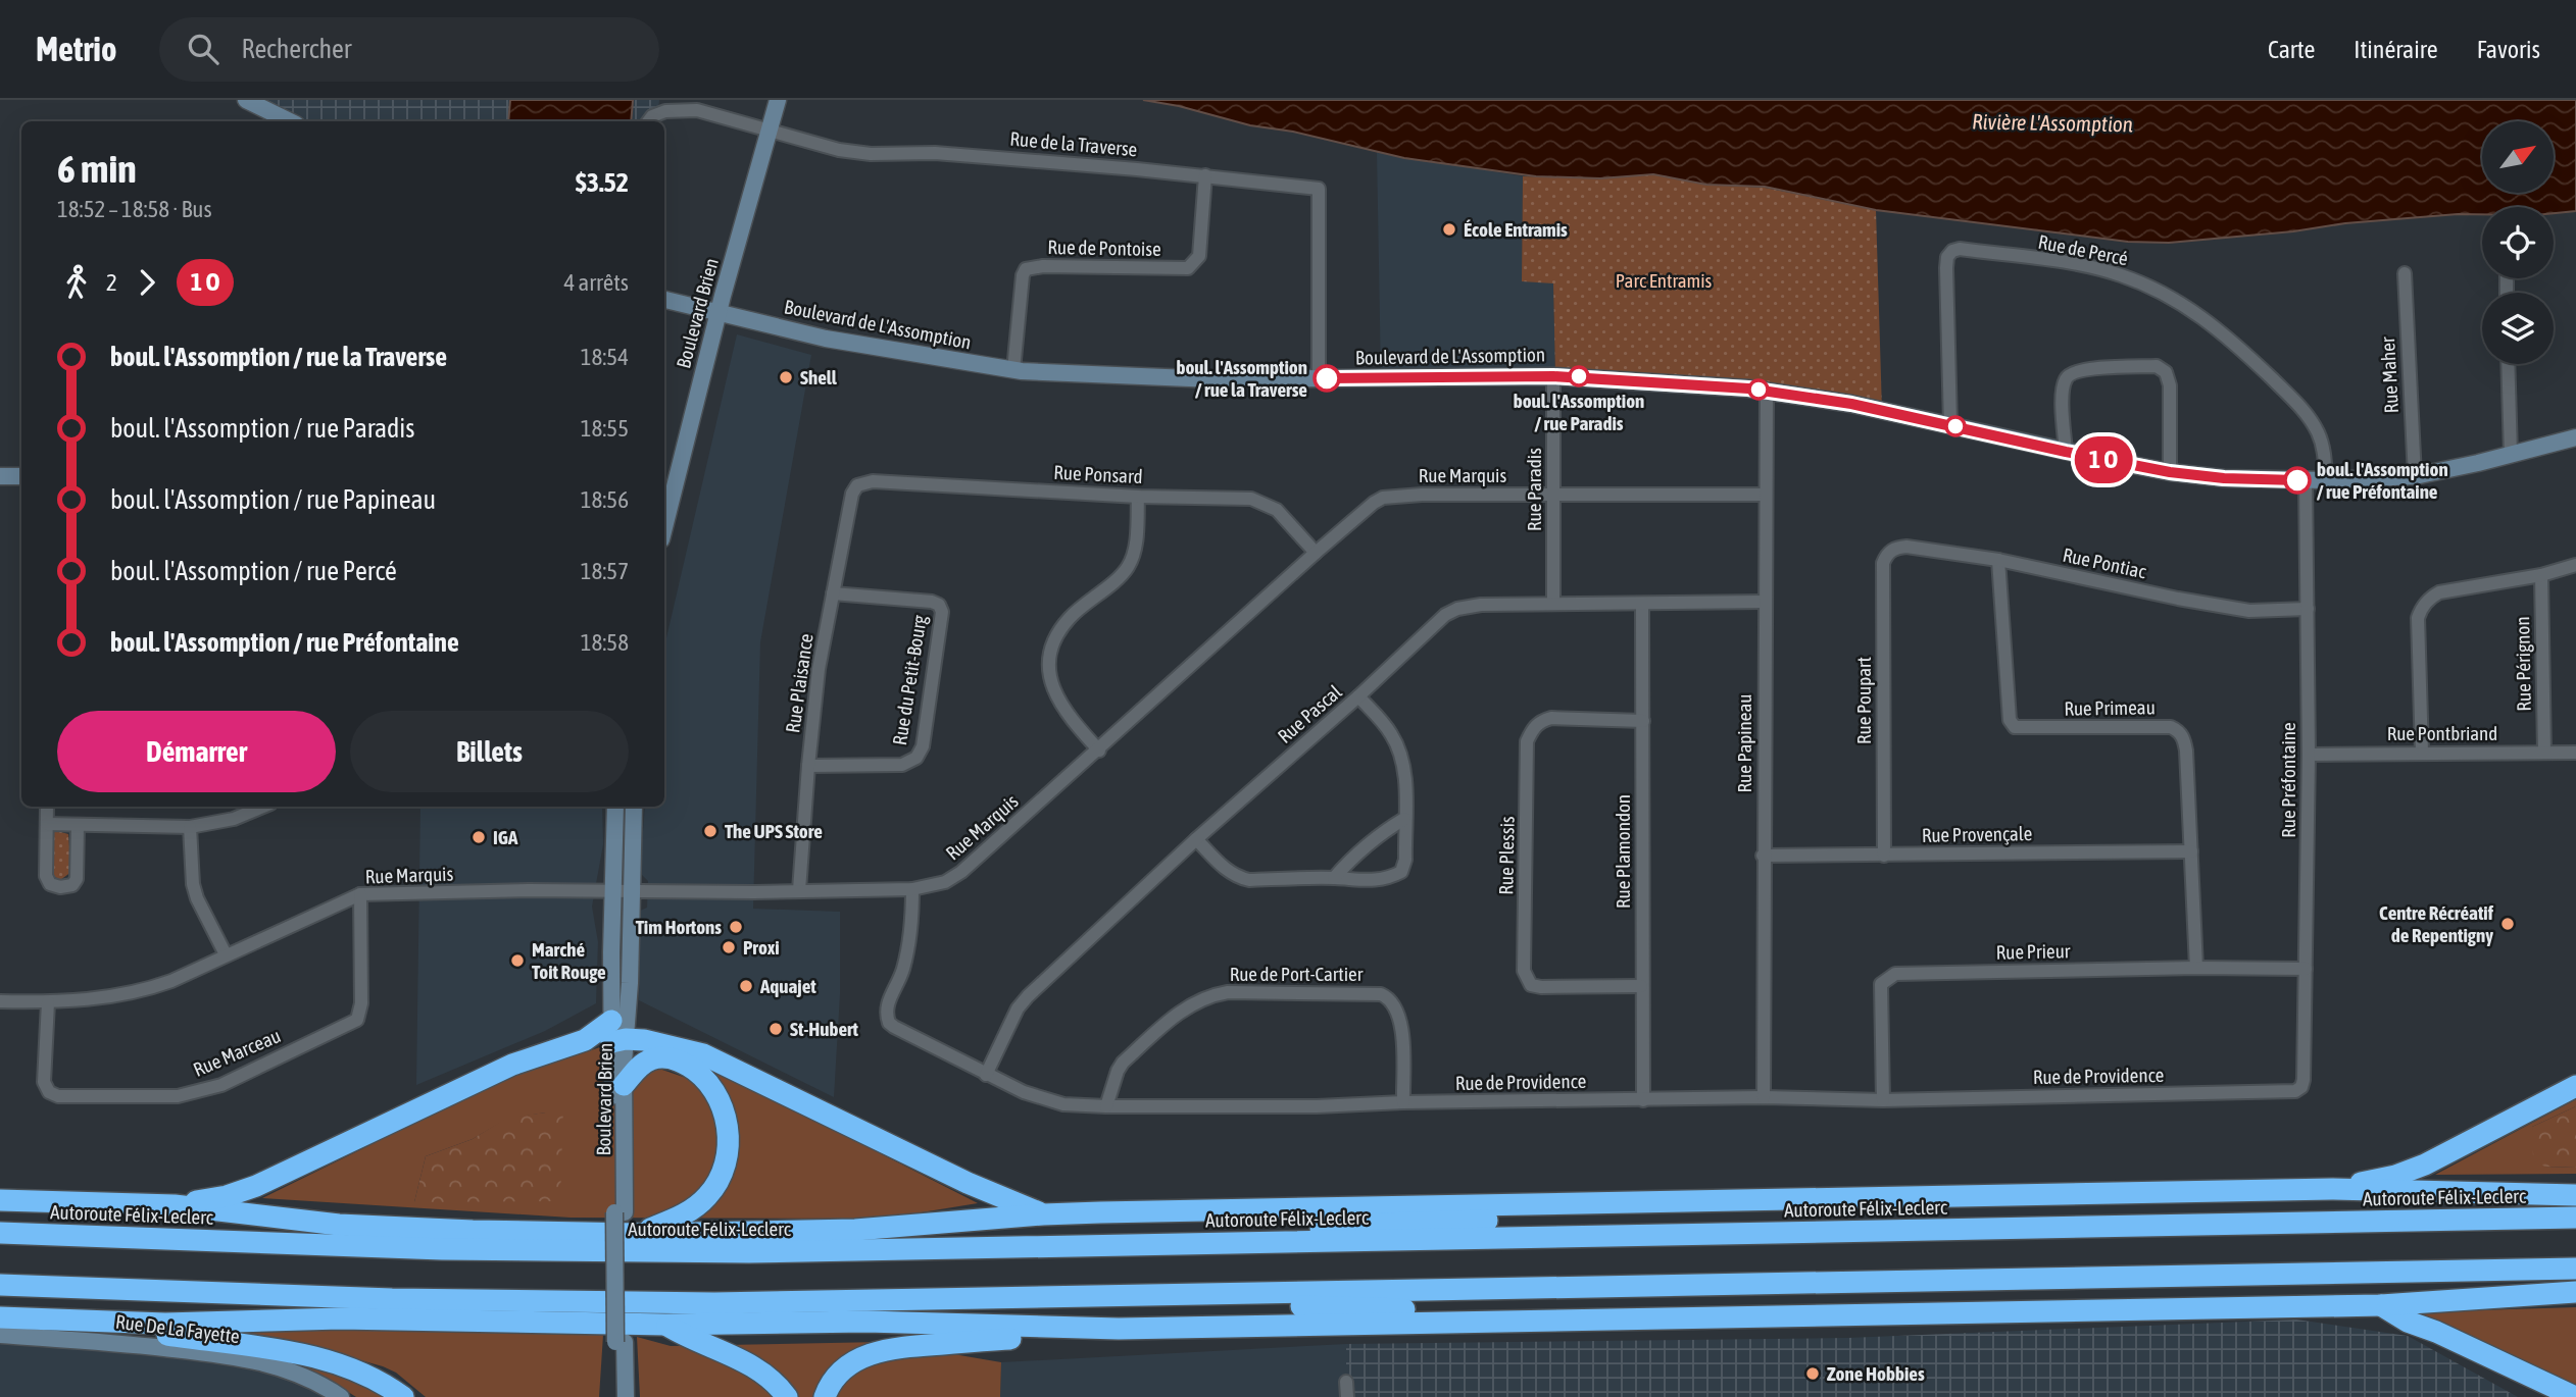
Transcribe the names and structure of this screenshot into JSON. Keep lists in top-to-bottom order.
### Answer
{
  "streets": {
    "highway": ["Autoroute Félix-Leclerc"],
    "street": [
      "Rue de la Traverse",
      "Rue de Pontoise",
      "Rue de Percé",
      "Boulevard Brien",
      "Boulevard de L'Assomption",
      "Rue Maher",
      "Rue Ponsard",
      "Rue Marquis",
      "Rue Paradis",
      "Rue Pontiac",
      "Rue Pérignon",
      "Rue du Petit-Bourg",
      "Rue Plaisance",
      "Rue Poupart",
      "Rue Primeau",
      "Rue Pascal",
      "Rue Pontbriand",
      "Rue Papineau",
      "Rue Préfontaine",
      "Rue Provençale",
      "Rue Plamondon",
      "Rue Plessis",
      "Rue Prieur",
      "Rue de Port-Cartier",
      "Rue Marceau",
      "Rue de Providence",
      "Rue De La Fayette"
    ]
  },
  "crossings": [
    ["Rue de la Traverse", "Rue de Pontoise"],
    ["Rue de la Traverse", "Boulevard Brien"],
    ["Rue de la Traverse", "Boulevard de L'Assomption"],
    ["Rue de Pontoise", "Boulevard de L'Assomption"],
    ["Rue de Percé", "Boulevard de L'Assomption"],
    ["Boulevard Brien", "Boulevard de L'Assomption"],
    ["Boulevard Brien", "Rue Marquis"],
    ["Boulevard de L'Assomption", "Rue Maher"],
    ["Boulevard de L'Assomption", "Rue Paradis"],
    ["Boulevard de L'Assomption", "Rue Papineau"],
    ["Boulevard de L'Assomption", "Rue Préfontaine"],
    ["Rue Ponsard", "Rue Marquis"],
    ["Rue Ponsard", "Rue Plaisance"],
    ["Rue Marquis", "Rue Paradis"],
    ["Rue Marquis", "Rue Plaisance"],
    ["Rue Marquis", "Rue Papineau"],
    ["Rue Marquis", "Rue Marceau"],
    ["Rue Marquis", "Rue de Providence"],
    ["Rue Paradis", "Rue Pascal"],
    ["Rue Pontiac", "Rue Poupart"],
    ["Rue Pontiac", "Rue Primeau"],
    ["Rue Pontiac", "Rue Préfontaine"],
    ["Rue Pérignon", "Rue Pontbriand"],
    ["Rue du Petit-Bourg", "Rue Plaisance"],
    ["Rue Poupart", "Rue Provençale"],
    ["Rue Primeau", "Rue Provençale"],
    ["Rue Primeau", "Rue Prieur"],
    ["Rue Pascal", "Rue Papineau"],
    ["Rue Pascal", "Rue Plamondon"],
    ["Rue Pascal", "Rue de Providence"],
    ["Rue Pontbriand", "Rue Préfontaine"],
    ["Rue Papineau", "Rue Provençale"],
    ["Rue Papineau", "Rue de Providence"],
    ["Rue Préfontaine", "Rue Prieur"],
    ["Rue Préfontaine", "Rue de Providence"],
    ["Rue Plamondon", "Rue Plessis"],
    ["Rue Plamondon", "Rue de Providence"],
    ["Rue Prieur", "Rue de Providence"],
    ["Rue de Port-Cartier", "Rue de Providence"]
  ],
  "water": ["Rivière L'Assomption"],
  "parks": ["Parc Entramis"],
  "places": [
    "École Entramis",
    "boul. l'Assomption / rue Paradis",
    "Shell",
    "boul. l'Assomption / rue la Traverse",
    "boul. l'Assomption / rue Préfontaine",
    "The UPS Store",
    "IGA",
    "Centre Récréatif de Repentigny",
    "Tim Hortons",
    "Proxi",
    "Marché Toit Rouge",
    "Aquajet",
    "St-Hubert",
    "Zone Hobbies"
  ],
  "north": "top right",
  "page": {
    "header": "Metrio",
    "search": "Rechercher",
    "nav": ["Carte", "Itinéraire", "Favoris"],
    "on_map": "1 O",
    "heading": ["6 min", "18:52 – 18:58 · Bus", "$3.52"],
    "legs": ["2", "1 O", "4 arrêts"],
    "list": [
      {
        "name": "boul. l'Assomption / rue la Traverse",
        "value": "18:54"
      },
      {
        "name": "boul. l'Assomption / rue Paradis",
        "value": "18:55"
      },
      {
        "name": "boul. l'Assomption / rue Papineau",
        "value": "18:56"
      },
      {
        "name": "boul. l'Assomption / rue Percé",
        "value": "18:57"
      },
      {
        "name": "boul. l'Assomption / rue Préfontaine",
        "value": "18:58"
      }
    ],
    "buttons": ["Démarrer", "Billets"]
  }
}
